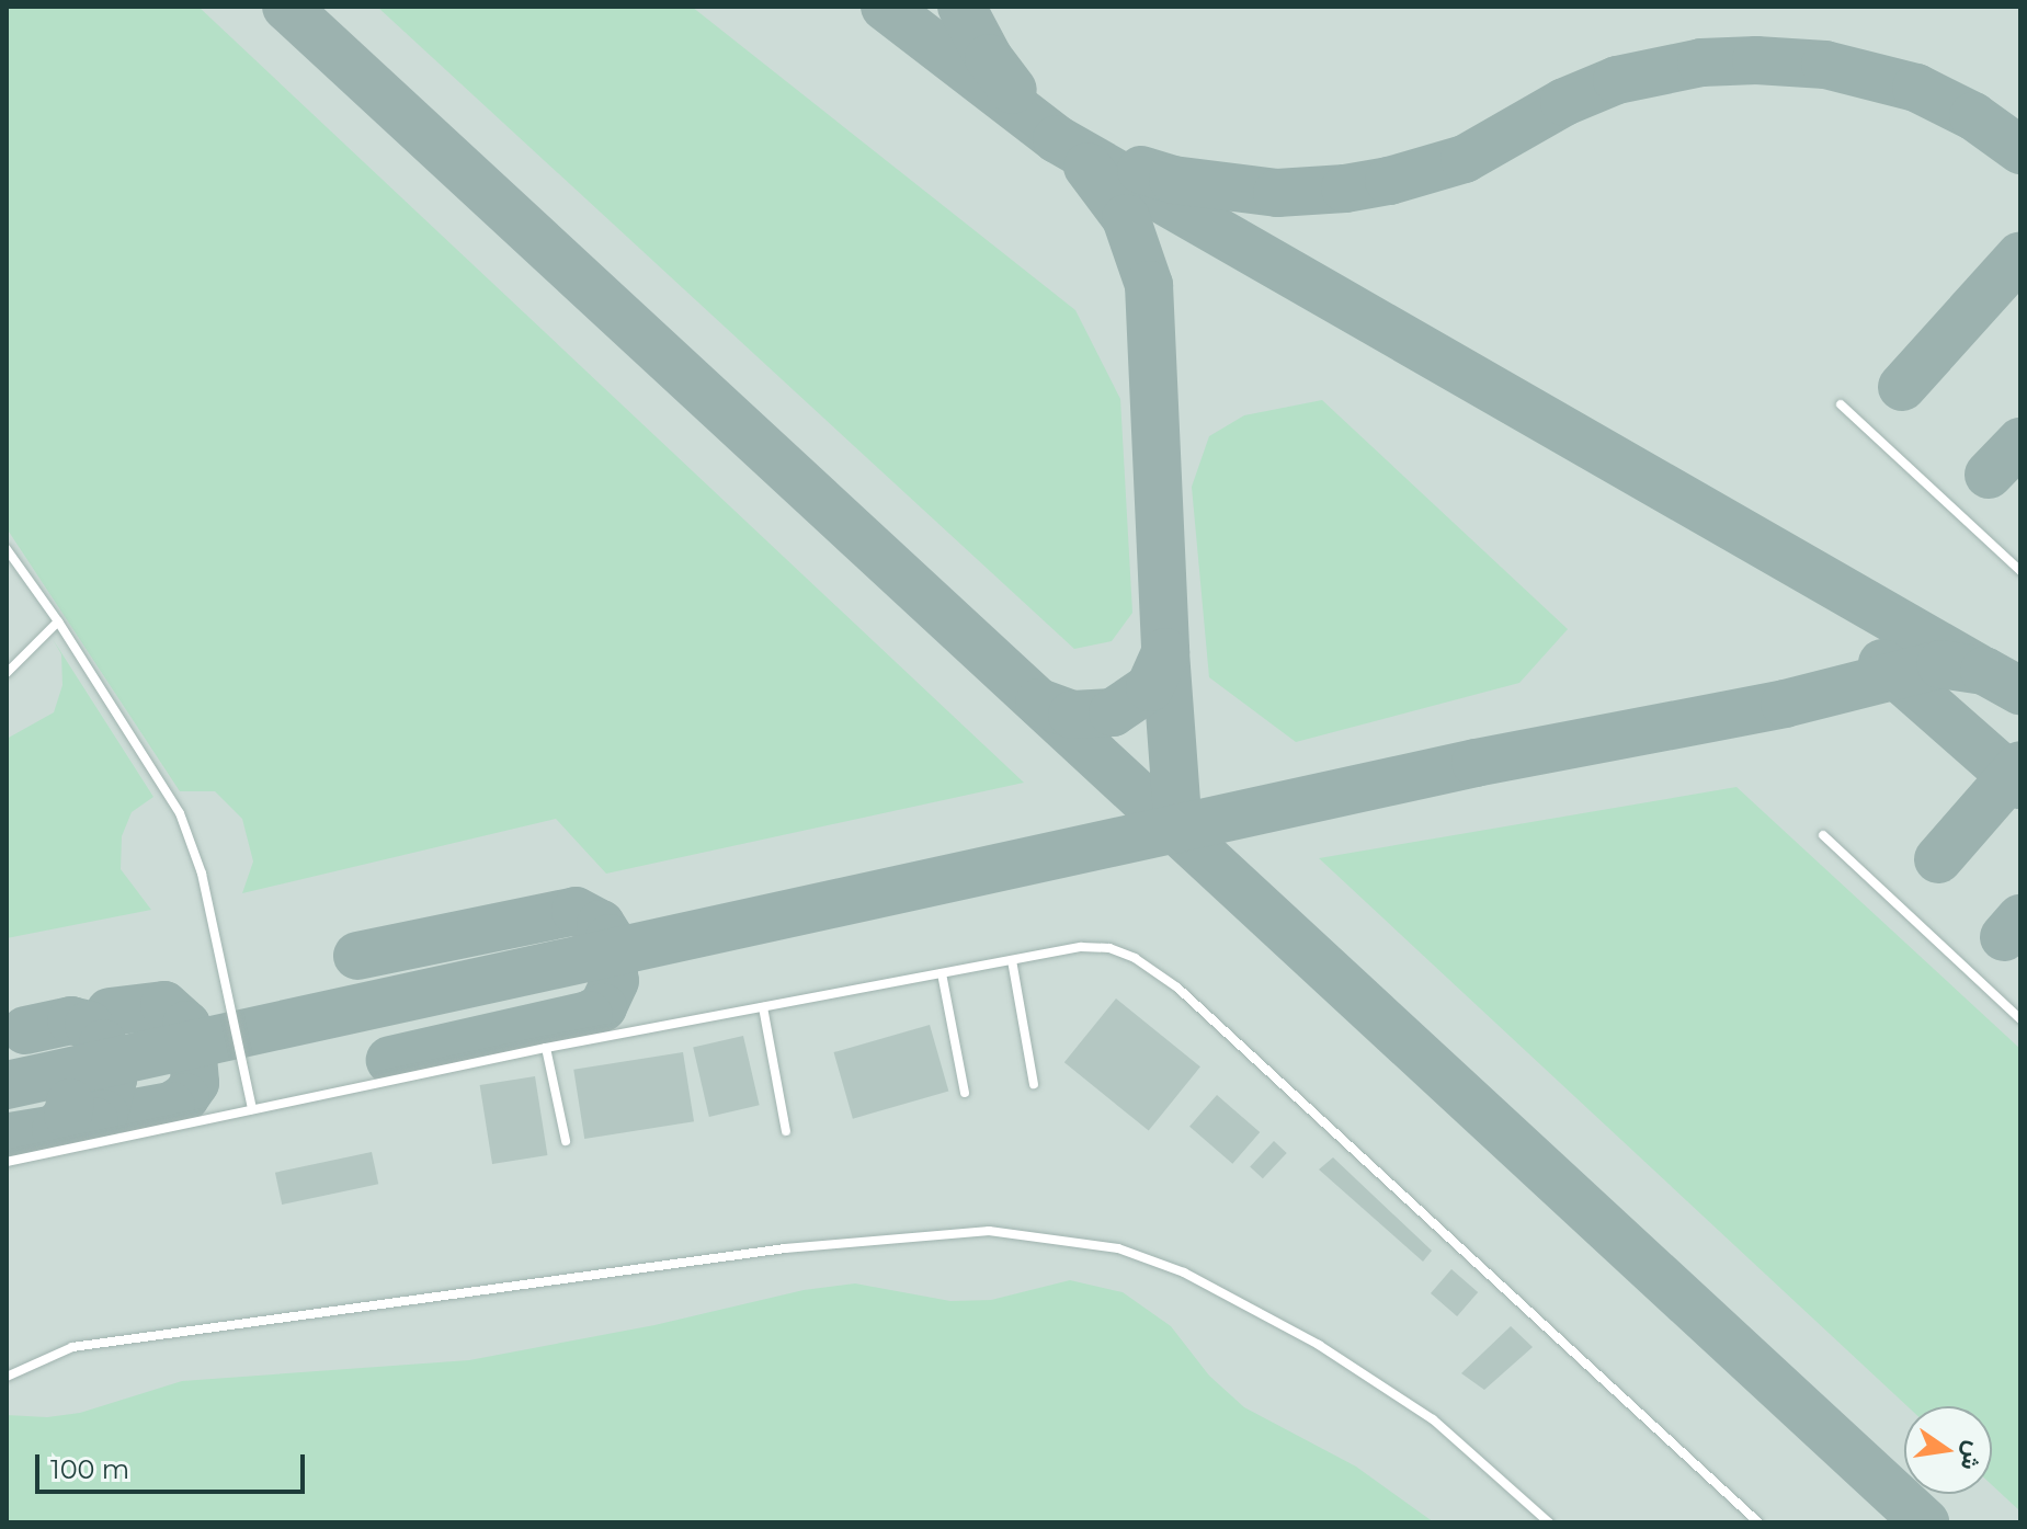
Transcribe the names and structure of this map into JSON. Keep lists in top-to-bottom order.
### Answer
{
  "scale_bar": "100 m",
  "north": "right"
}
